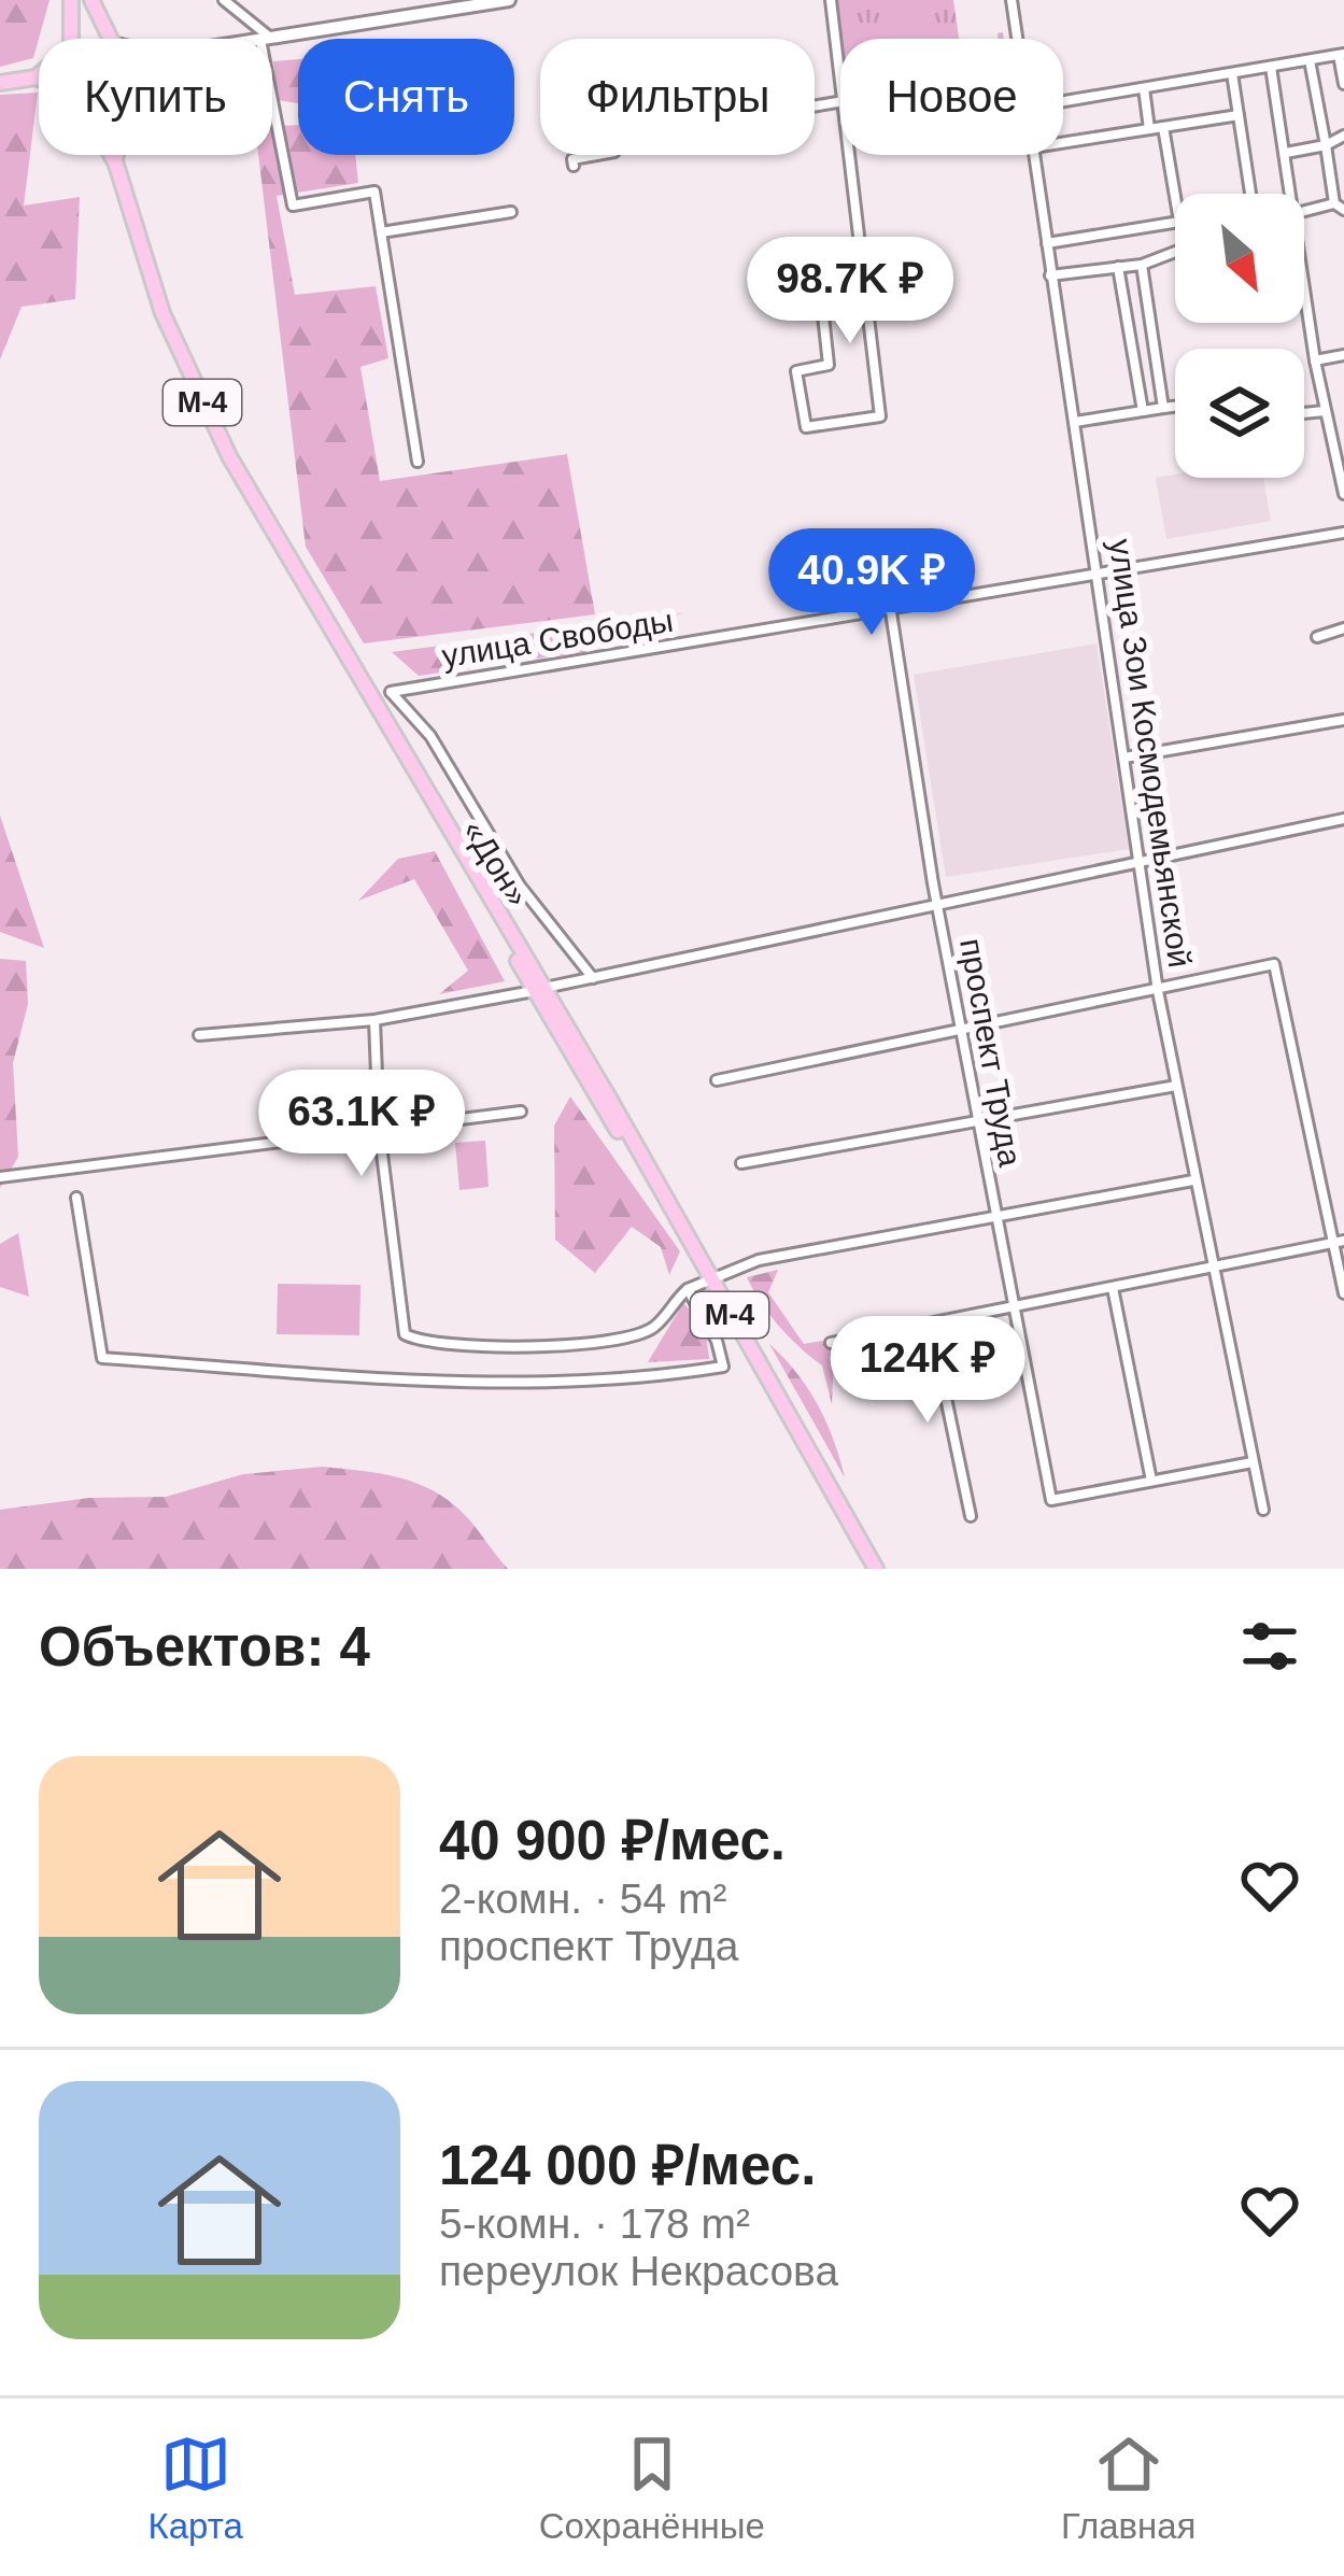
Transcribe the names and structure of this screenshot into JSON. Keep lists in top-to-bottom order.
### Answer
{
  "streets": {
    "main road": ["М-4", "«Дон»"],
    "street": ["улица Свободы", "улица Зои Космодемьянской", "проспект Труда"]
  },
  "crossings": [
    ["М-4", "«Дон»"],
    ["улица Свободы", "улица Зои Космодемьянской"],
    ["улица Свободы", "проспект Труда"]
  ],
  "north": "bottom right",
  "page": {
    "chip": [
      "Купить",
      "Снять",
      "Фильтры",
      "Новое"
    ],
    "price": [
      "98.7K ₽",
      "40.9K ₽",
      "63.1K ₽",
      "124K ₽"
    ],
    "heading": "Объектов: 4",
    "list": [
      {
        "name": "40 900 ₽/мес.",
        "note": "2-комн. · 54 m² · проспект Труда"
      },
      {
        "name": "124 000 ₽/мес.",
        "note": "5-комн. · 178 m² · переулок Некрасова"
      }
    ],
    "tabs": ["Карта", "Сохранённые", "Главная"]
  }
}
